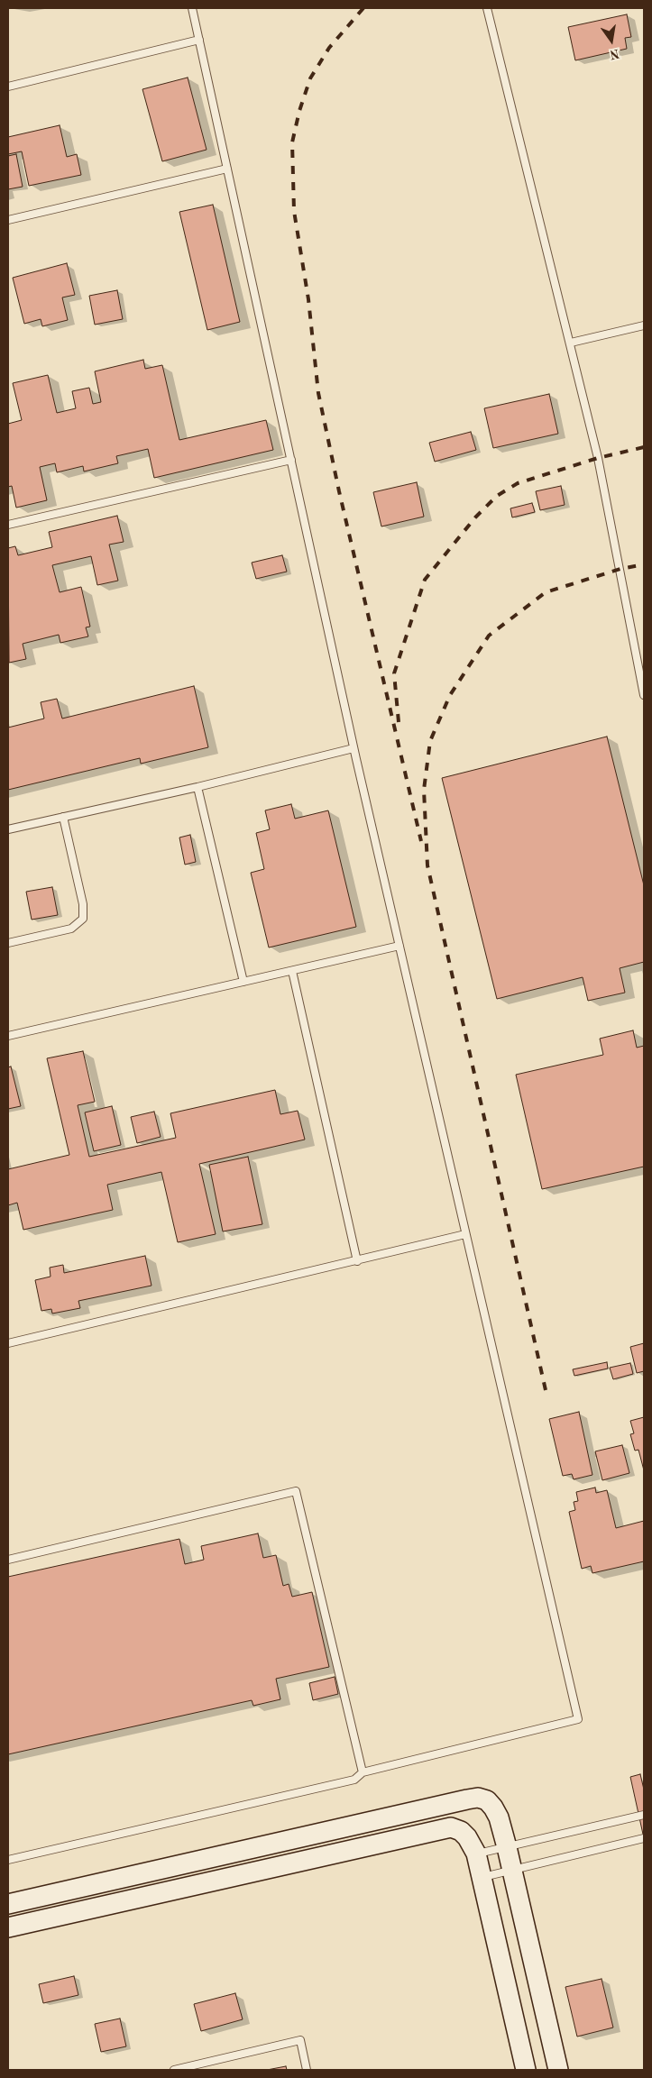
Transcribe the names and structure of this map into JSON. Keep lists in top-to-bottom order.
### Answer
{
  "north": "bottom"
}
